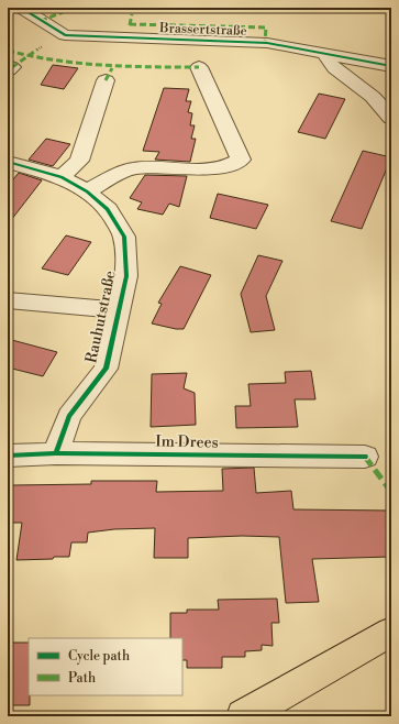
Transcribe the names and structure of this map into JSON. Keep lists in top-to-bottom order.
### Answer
{
  "streets": {
    "street": ["Brassertstraße", "Rauhutstraße", "Im Drees"]
  },
  "crossings": [
    ["Rauhutstraße", "Im Drees"]
  ],
  "legend": ["Cycle path", "Path"]
}
